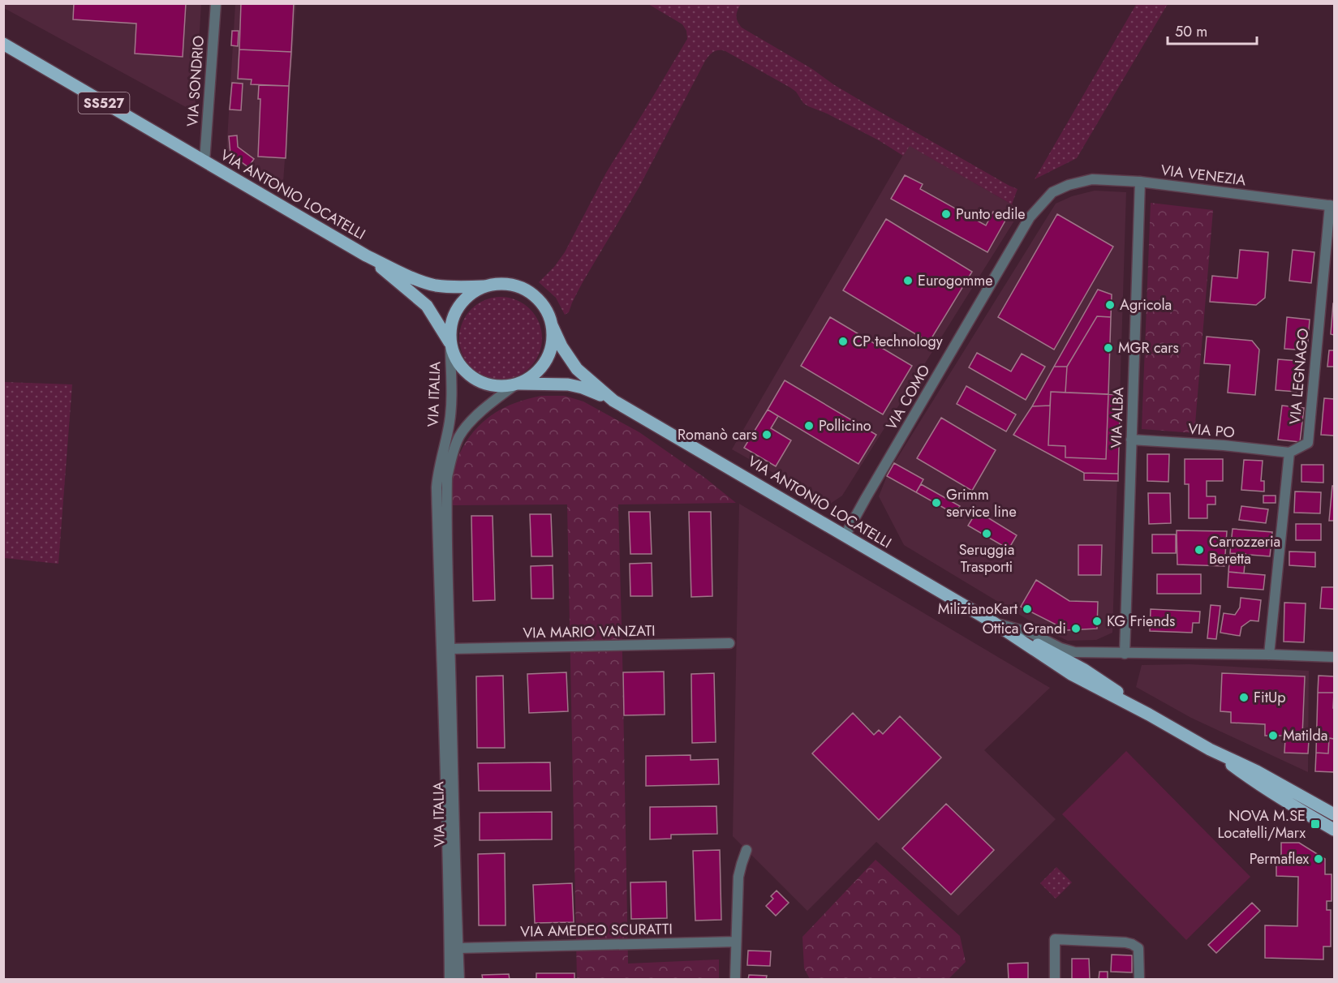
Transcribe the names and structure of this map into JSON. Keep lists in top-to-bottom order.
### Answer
{
  "streets": {
    "main road": ["SS527", "VIA ANTONIO LOCATELLI"],
    "street": [
      "VIA SONDRIO",
      "VIA VENEZIA",
      "VIA LEGNAGO",
      "VIA ITALIA",
      "VIA COMO",
      "VIA ALBA",
      "VIA PO",
      "VIA MARIO VANZATI",
      "VIA AMEDEO SCURATTI"
    ]
  },
  "crossings": [
    ["VIA SONDRIO", "SS527"],
    ["VIA SONDRIO", "VIA ANTONIO LOCATELLI"],
    ["SS527", "VIA ANTONIO LOCATELLI"],
    ["VIA VENEZIA", "VIA LEGNAGO"],
    ["VIA VENEZIA", "VIA COMO"],
    ["VIA VENEZIA", "VIA ALBA"],
    ["VIA ANTONIO LOCATELLI", "VIA ITALIA"],
    ["VIA ANTONIO LOCATELLI", "VIA COMO"],
    ["VIA LEGNAGO", "VIA PO"],
    ["VIA ITALIA", "VIA MARIO VANZATI"],
    ["VIA ITALIA", "VIA AMEDEO SCURATTI"],
    ["VIA ALBA", "VIA PO"]
  ],
  "places": {
    "other": [
      "Punto edile",
      "Eurogomme",
      "Agricola",
      "CP technology",
      "MGR cars",
      "Pollicino",
      "Romanò cars",
      "Grimm service line",
      "Seruggia Trasporti",
      "Carrozzeria Beretta",
      "MilizianoKart",
      "KG Friends",
      "Ottica Grandi",
      "FitUp",
      "Matilda",
      "Permaflex"
    ],
    "transit": ["NOVA M.SE Locatelli/Marx"]
  },
  "scale_bar": "50 m"
}
